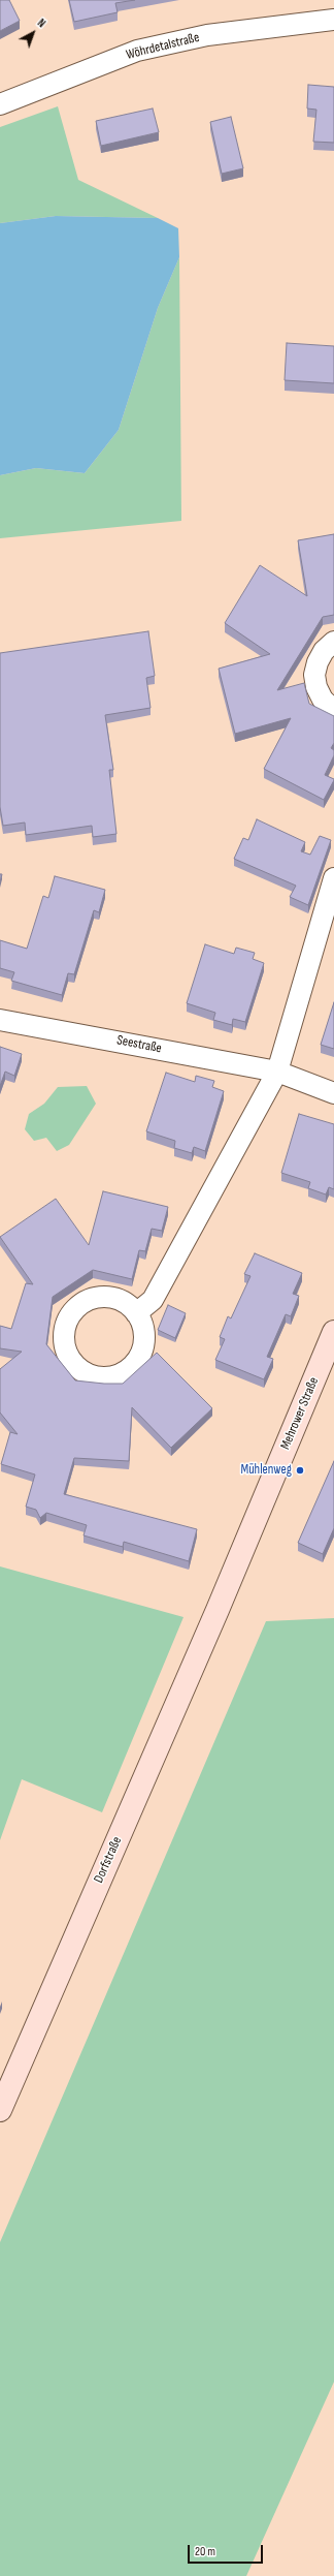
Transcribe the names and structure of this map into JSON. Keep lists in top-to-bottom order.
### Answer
{
  "streets": {
    "main road": ["Mehrower Straße", "Dorfstraße"],
    "street": ["Wöhrdetalstraße", "Seestraße"]
  },
  "crossings": [
    ["Mehrower Straße", "Dorfstraße"]
  ],
  "places": ["Mühlenweg"],
  "scale_bar": "20 m",
  "north": "top right"
}
